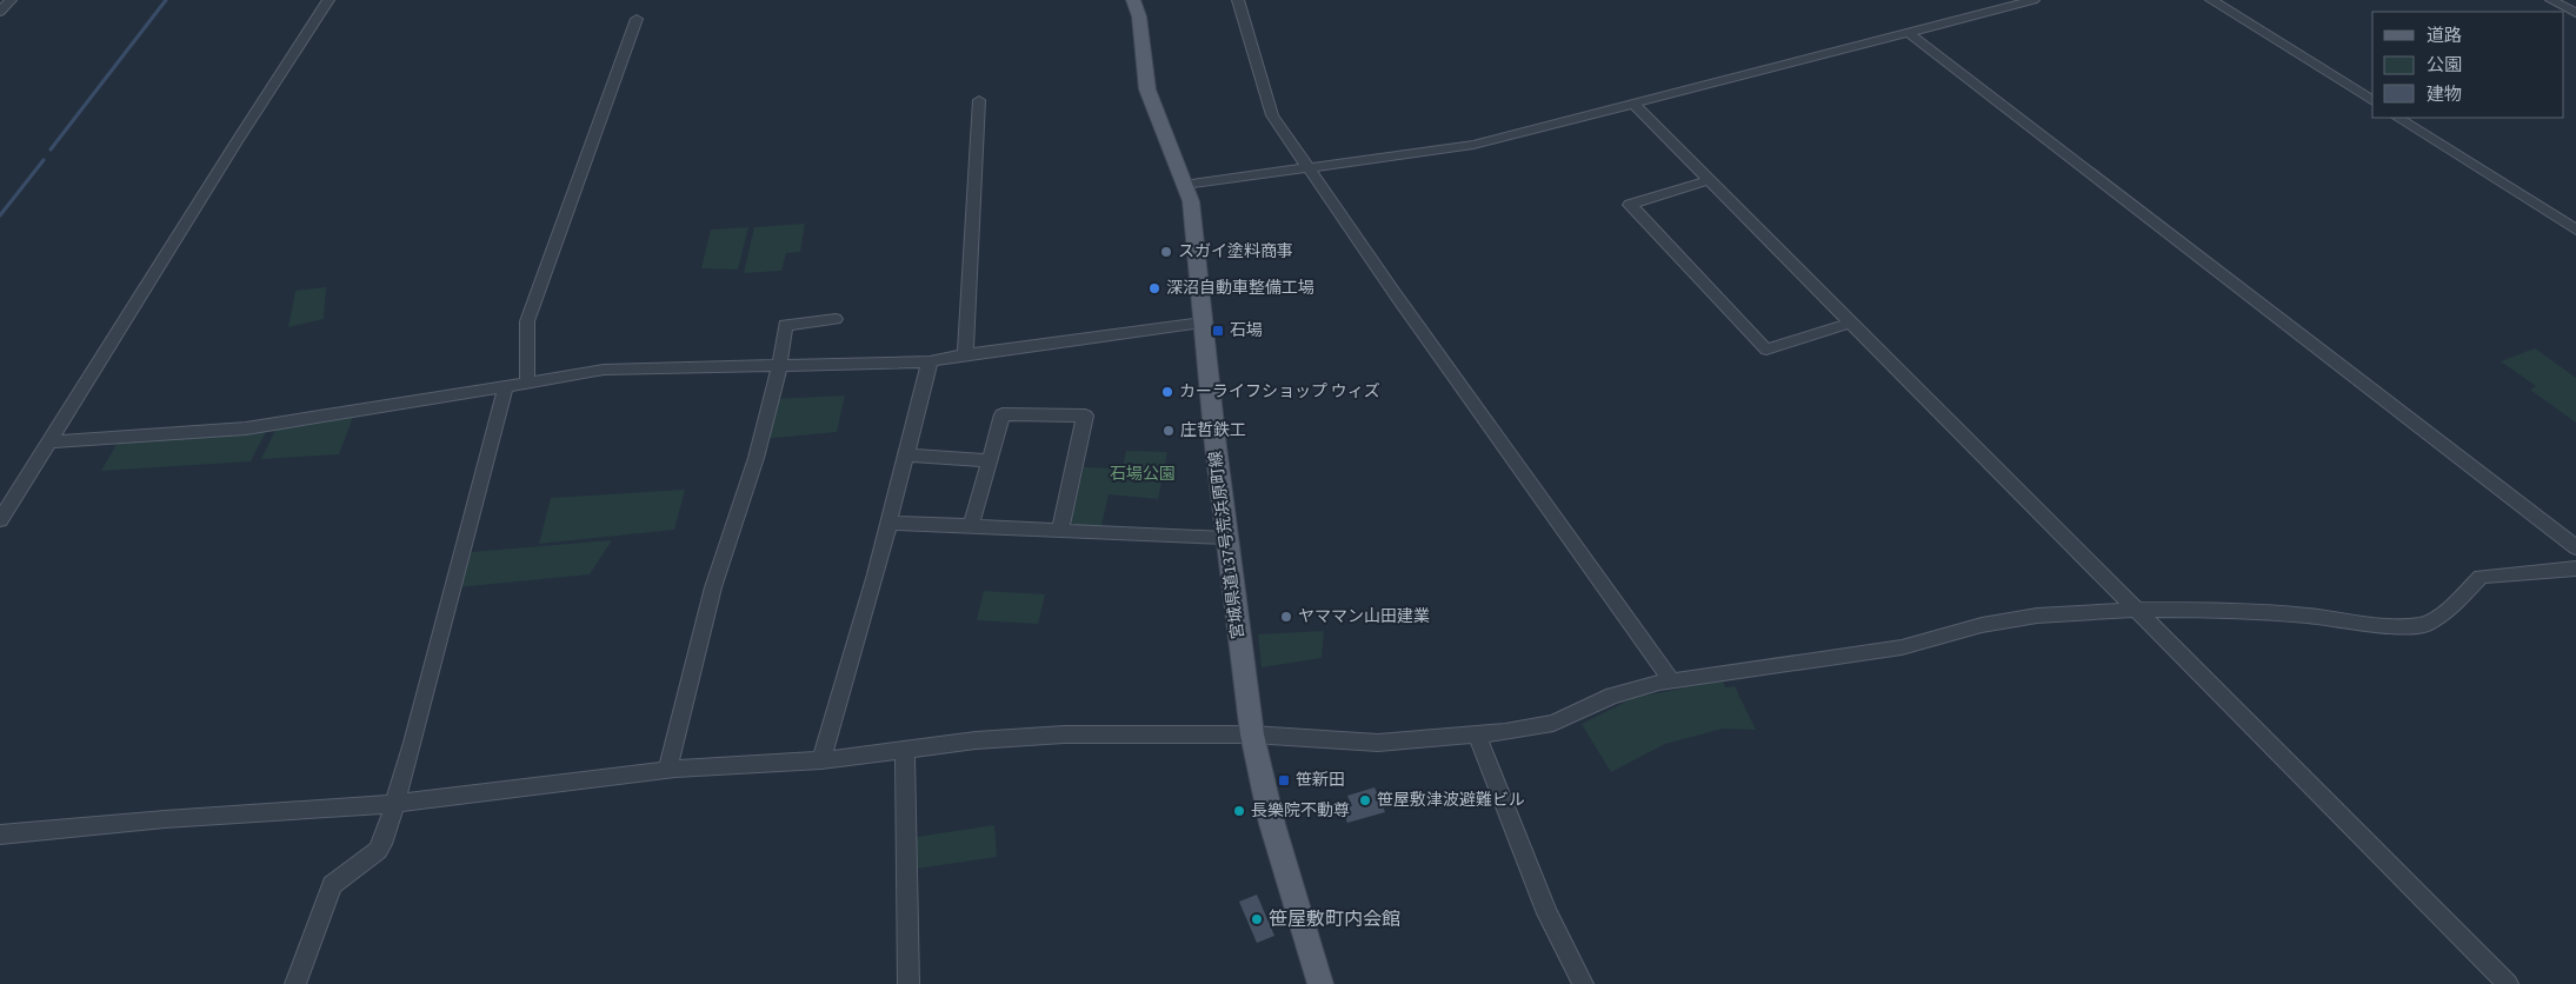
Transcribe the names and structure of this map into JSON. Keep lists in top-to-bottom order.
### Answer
{
  "streets": {
    "main road": ["宮城県道137号荒浜原町線"]
  },
  "parks": ["石場公園"],
  "places": {
    "other": [
      "スガイ塗料商事",
      "深沼自動車整備工場",
      "カーライフショップ ウィズ",
      "庄哲鉄工",
      "ヤママン山田建業",
      "笹屋敷津波避難ビル",
      "長樂院不動尊",
      "笹屋敷町内会館"
    ],
    "transit": ["石場", "笹新田"]
  },
  "legend": ["道路", "公園", "建物"]
}
